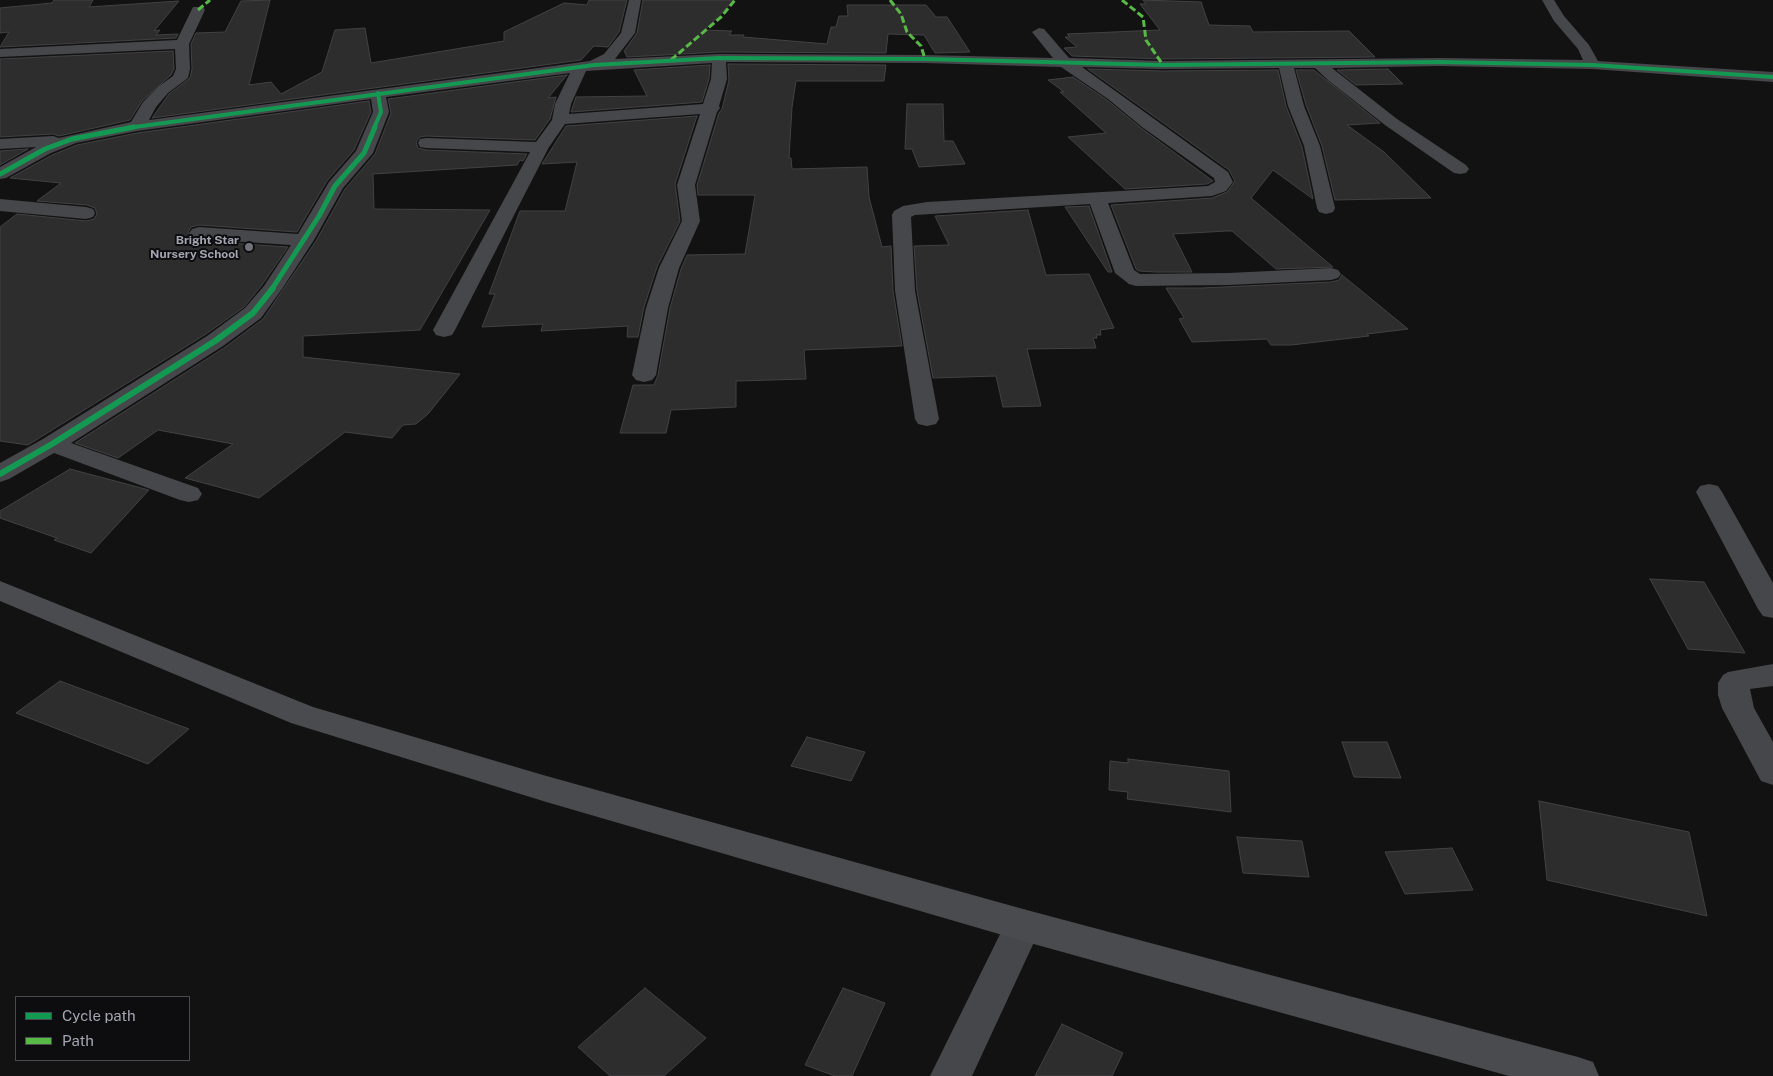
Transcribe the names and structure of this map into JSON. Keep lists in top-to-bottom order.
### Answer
{
  "places": ["Bright Star Nursery School"],
  "legend": ["Cycle path", "Path"]
}
